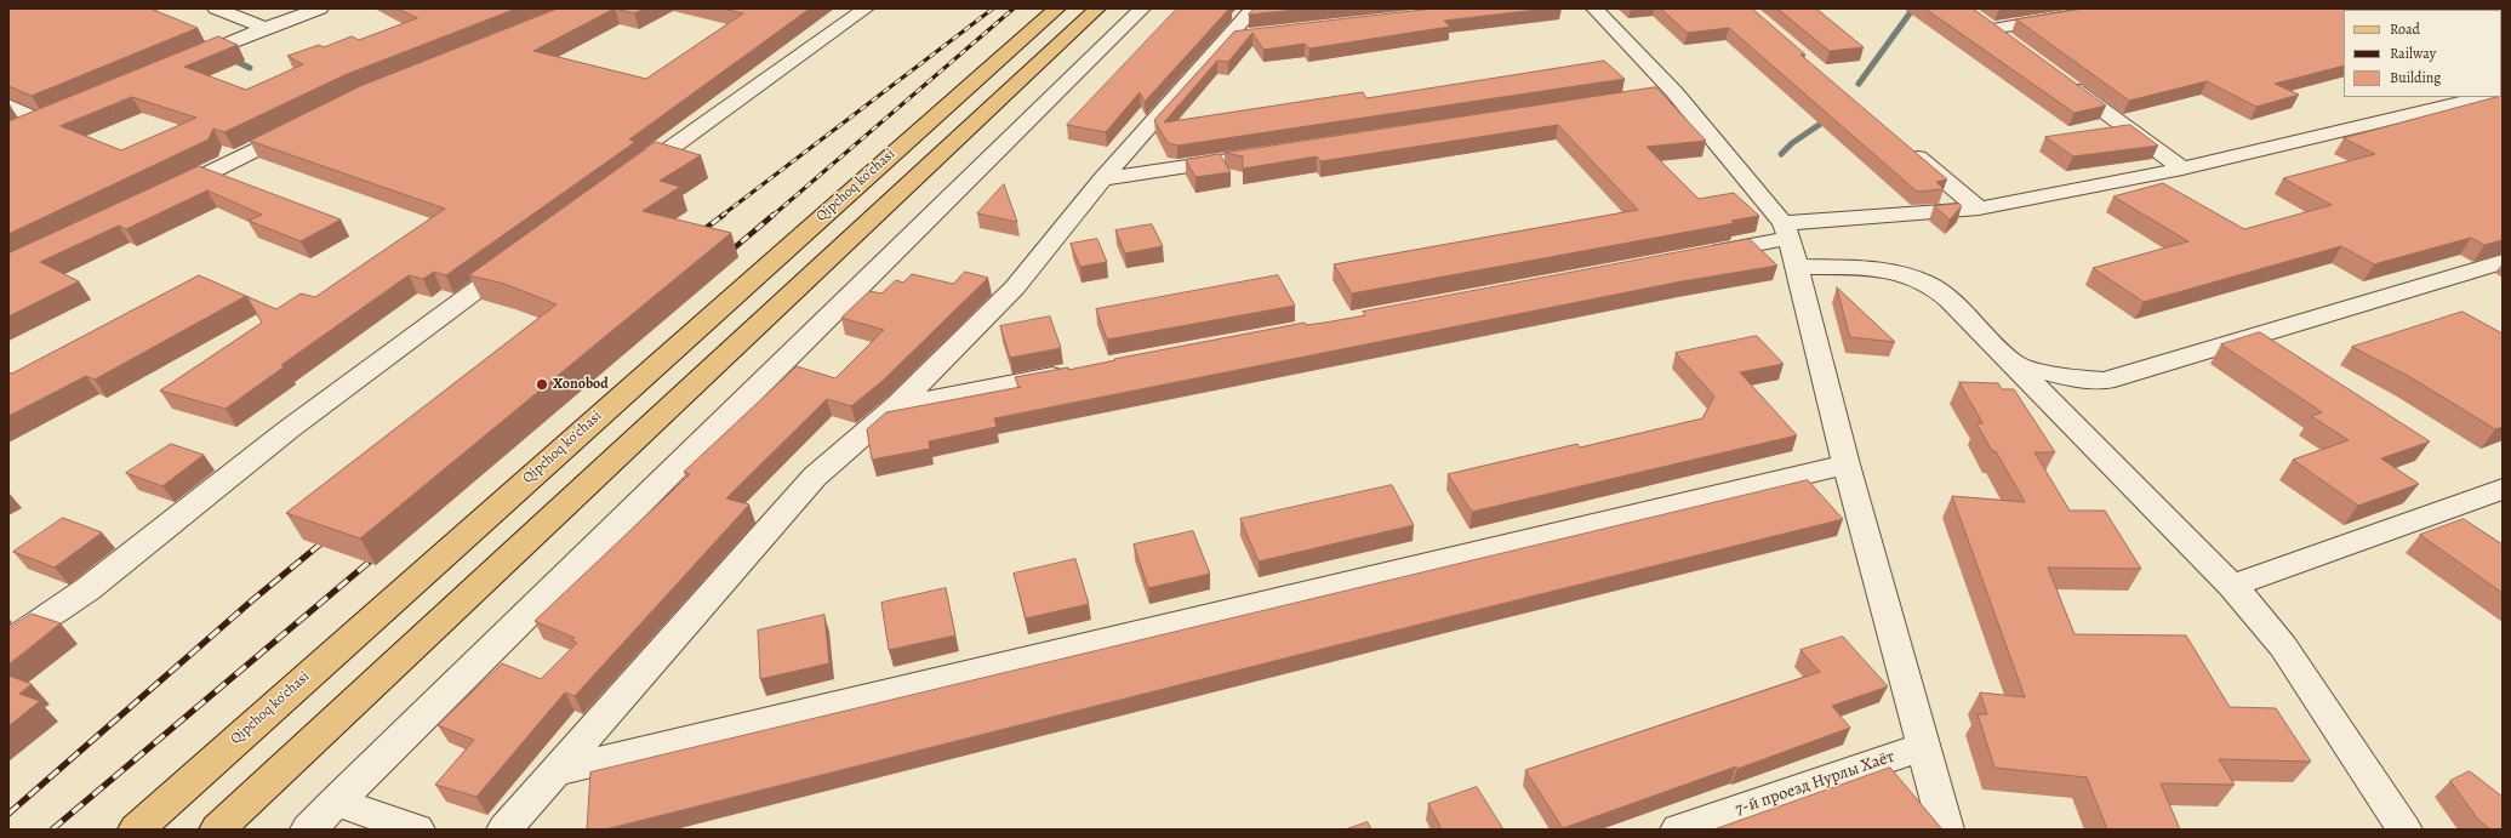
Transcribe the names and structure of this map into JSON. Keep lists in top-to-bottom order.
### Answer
{
  "streets": {
    "main road": ["Qipchoq ko'chasi"],
    "street": ["7-й проезд Нурлы Хаёт"]
  },
  "places": ["Xonobod"],
  "legend": ["Road", "Railway", "Building"]
}
